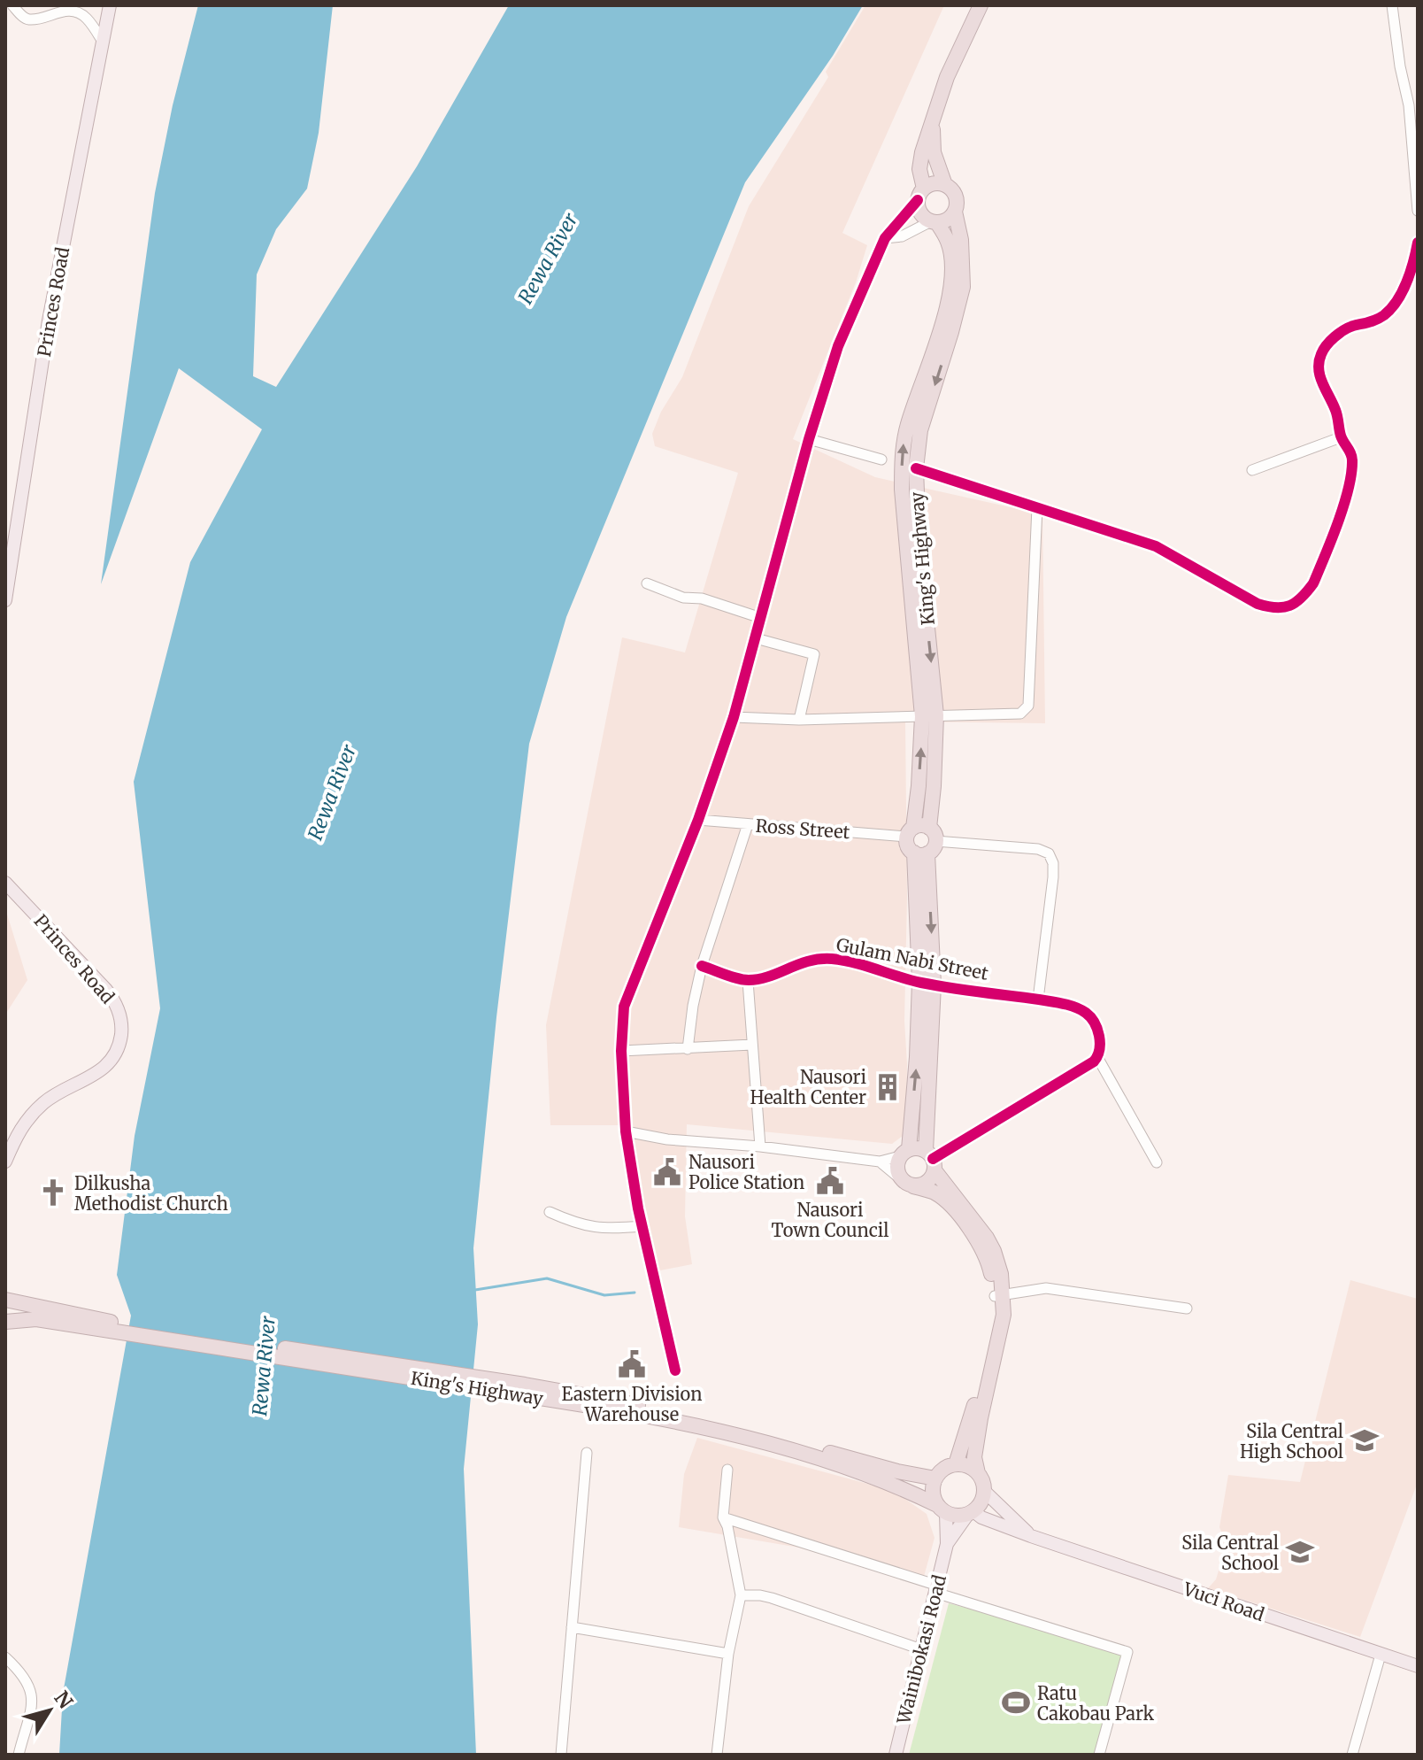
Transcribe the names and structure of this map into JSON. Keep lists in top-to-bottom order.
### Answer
{
  "streets": {
    "highway": ["King's Highway"],
    "main road": ["Princes Road", "Vuci Road", "Wainibokasi Road"],
    "street": ["Ross Street", "Gulam Nabi Street"]
  },
  "crossings": [
    ["King's Highway", "Ross Street"],
    ["King's Highway", "Gulam Nabi Street"],
    ["King's Highway", "Vuci Road"],
    ["King's Highway", "Wainibokasi Road"],
    ["Vuci Road", "Wainibokasi Road"]
  ],
  "water": ["Rewa River"],
  "places": {
    "building": ["Nausori Health Center"],
    "public building": ["Nausori Police Station", "Nausori Town Council", "Eastern Division Warehouse"],
    "church": ["Dilkusha Methodist Church"],
    "school or university": ["Sila Central High School", "Sila Central School"],
    "sports": ["Ratu Cakobau Park"]
  },
  "north": "top right"
}
